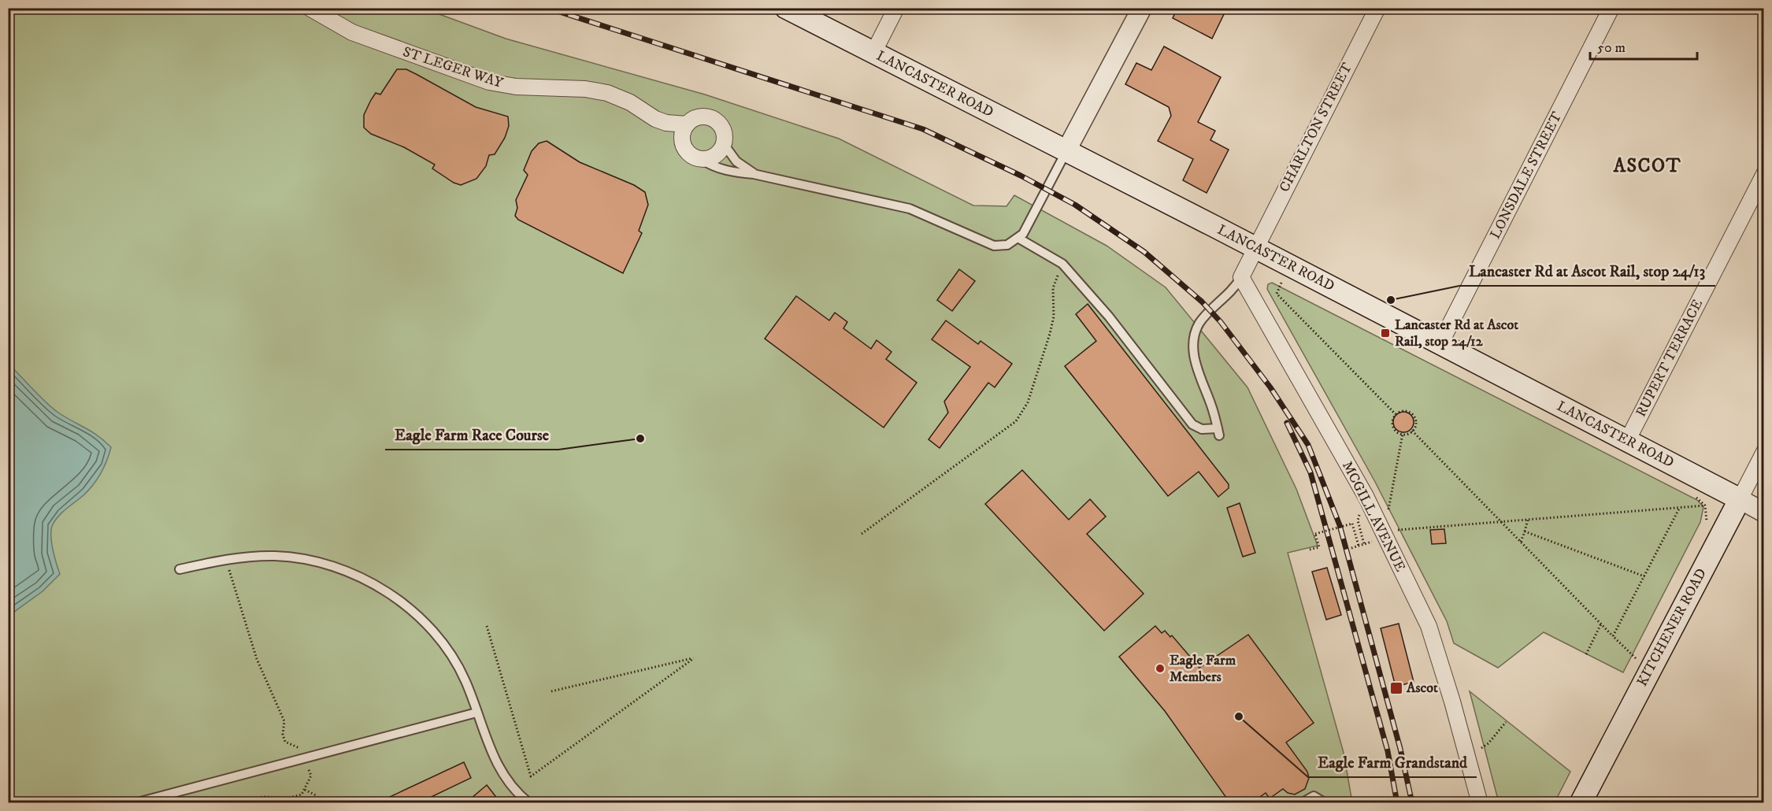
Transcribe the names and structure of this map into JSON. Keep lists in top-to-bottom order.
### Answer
{
  "streets": {
    "main road": ["LANCASTER ROAD", "KITCHENER ROAD"],
    "street": [
      "ST LEGER WAY",
      "CHARLTON STREET",
      "LONSDALE STREET",
      "RUPERT TERRACE",
      "MCGILL AVENUE"
    ]
  },
  "crossings": [
    ["LANCASTER ROAD", "CHARLTON STREET"],
    ["LANCASTER ROAD", "LONSDALE STREET"],
    ["LANCASTER ROAD", "RUPERT TERRACE"],
    ["LANCASTER ROAD", "KITCHENER ROAD"]
  ],
  "districts": ["ASCOT"],
  "places": {
    "other": [
      "Lancaster Rd at Ascot Rail, stop 24/13",
      "Eagle Farm Race Course",
      "Eagle Farm Members",
      "Eagle Farm Grandstand"
    ],
    "transit": ["Lancaster Rd at Ascot Rail, stop 24/12", "Ascot"]
  },
  "scale_bar": "50 m"
}
